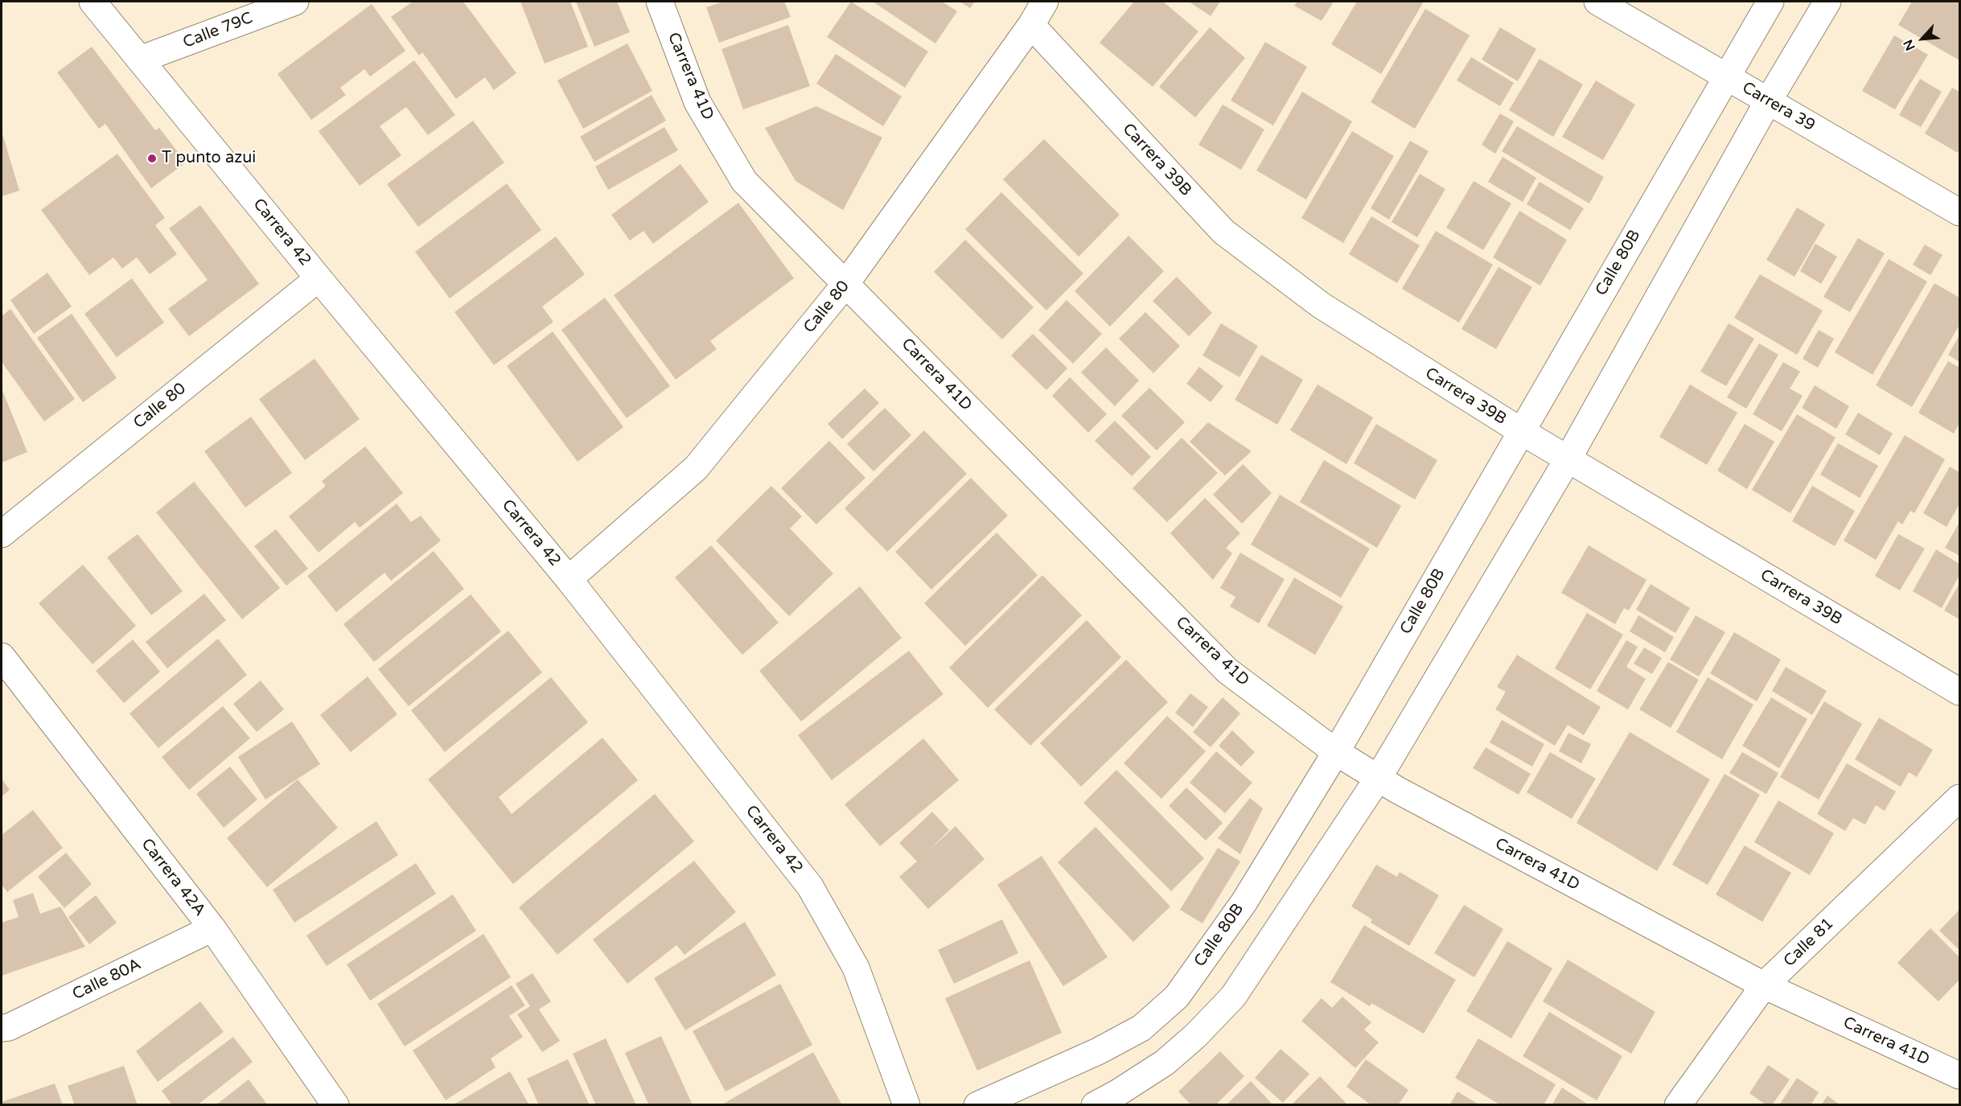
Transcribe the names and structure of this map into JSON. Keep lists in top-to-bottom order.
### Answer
{
  "streets": {
    "street": [
      "Calle 79C",
      "Carrera 41D",
      "Carrera 39",
      "Carrera 39B",
      "Carrera 42",
      "Calle 80B",
      "Calle 80",
      "Carrera 42A",
      "Calle 81",
      "Calle 80A"
    ]
  },
  "crossings": [
    ["Calle 79C", "Carrera 42"],
    ["Carrera 41D", "Calle 80B"],
    ["Carrera 41D", "Calle 80"],
    ["Carrera 41D", "Calle 81"],
    ["Carrera 39", "Calle 80B"],
    ["Carrera 39B", "Calle 80B"],
    ["Carrera 39B", "Calle 80"],
    ["Carrera 42", "Calle 80"],
    ["Carrera 42A", "Calle 80A"]
  ],
  "places": ["T punto azui"],
  "north": "bottom left"
}
